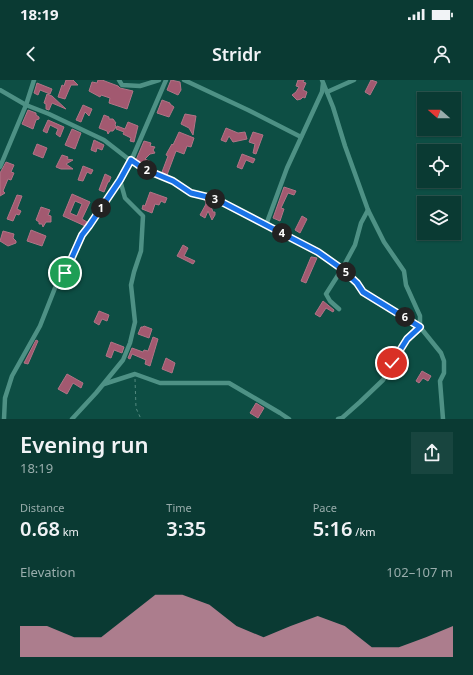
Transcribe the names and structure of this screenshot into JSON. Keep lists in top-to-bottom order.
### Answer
{
  "north": "left",
  "page": {
    "status": "18:19",
    "header": "Stridr",
    "pins": [
      "2",
      "3",
      "1",
      "4",
      "5",
      "6"
    ],
    "heading": ["Evening run", "18:19"],
    "stats": [
      ["Distance", "0.68 km"],
      ["Time", "3:35"],
      ["Pace", "5:16 /km"]
    ],
    "chart": ["Elevation", "102–107 m"]
  }
}
